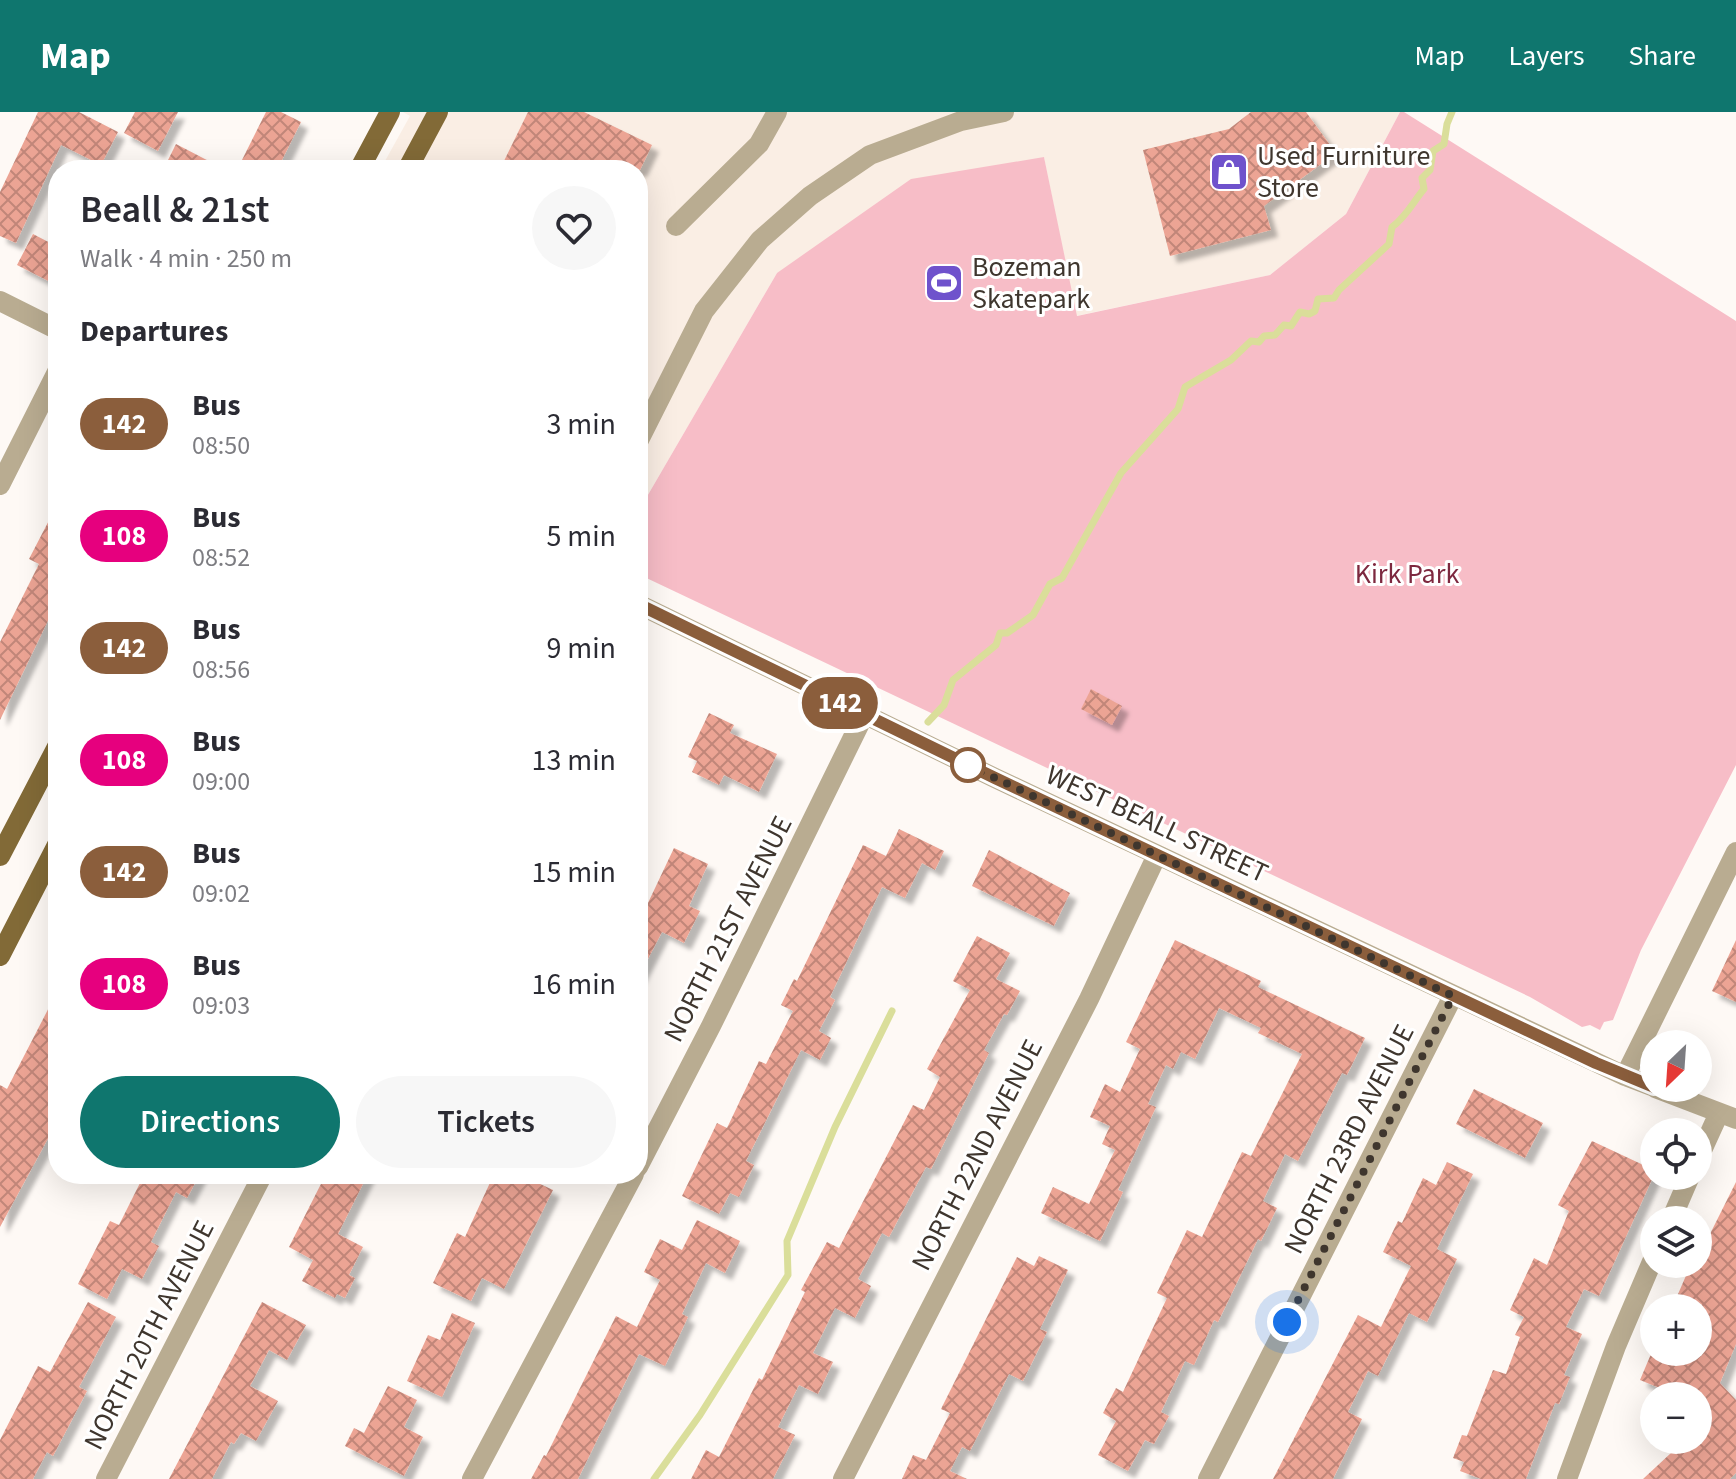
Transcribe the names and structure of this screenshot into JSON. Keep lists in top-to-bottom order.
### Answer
{
  "streets": {
    "street": [
      "WEST BEALL STREET",
      "NORTH 21ST AVENUE",
      "NORTH 23RD AVENUE",
      "NORTH 22ND AVENUE",
      "NORTH 20TH AVENUE"
    ]
  },
  "crossings": [
    ["WEST BEALL STREET", "NORTH 21ST AVENUE"],
    ["WEST BEALL STREET", "NORTH 23RD AVENUE"],
    ["WEST BEALL STREET", "NORTH 22ND AVENUE"]
  ],
  "parks": ["Kirk Park"],
  "places": {
    "shop": ["Used Furniture Store"],
    "sports": ["Bozeman Skatepark"]
  },
  "lines": ["bus line 142"],
  "north": "bottom left",
  "page": {
    "header": "Map",
    "nav": ["Map", "Layers", "Share"],
    "on_map": "142",
    "heading": [
      ["Beall & 21st", "Walk · 4 min · 250 m"],
      "Departures"
    ],
    "list": [
      {
        "mark": "142",
        "name": "Bus",
        "note": "08:50",
        "value": "3 min"
      },
      {
        "mark": "108",
        "name": "Bus",
        "note": "08:52",
        "value": "5 min"
      },
      {
        "mark": "142",
        "name": "Bus",
        "note": "08:56",
        "value": "9 min"
      },
      {
        "mark": "108",
        "name": "Bus",
        "note": "09:00",
        "value": "13 min"
      },
      {
        "mark": "142",
        "name": "Bus",
        "note": "09:02",
        "value": "15 min"
      },
      {
        "mark": "108",
        "name": "Bus",
        "note": "09:03",
        "value": "16 min"
      }
    ],
    "map_buttons": ["+", "−"],
    "buttons": ["Directions", "Tickets"]
  }
}
